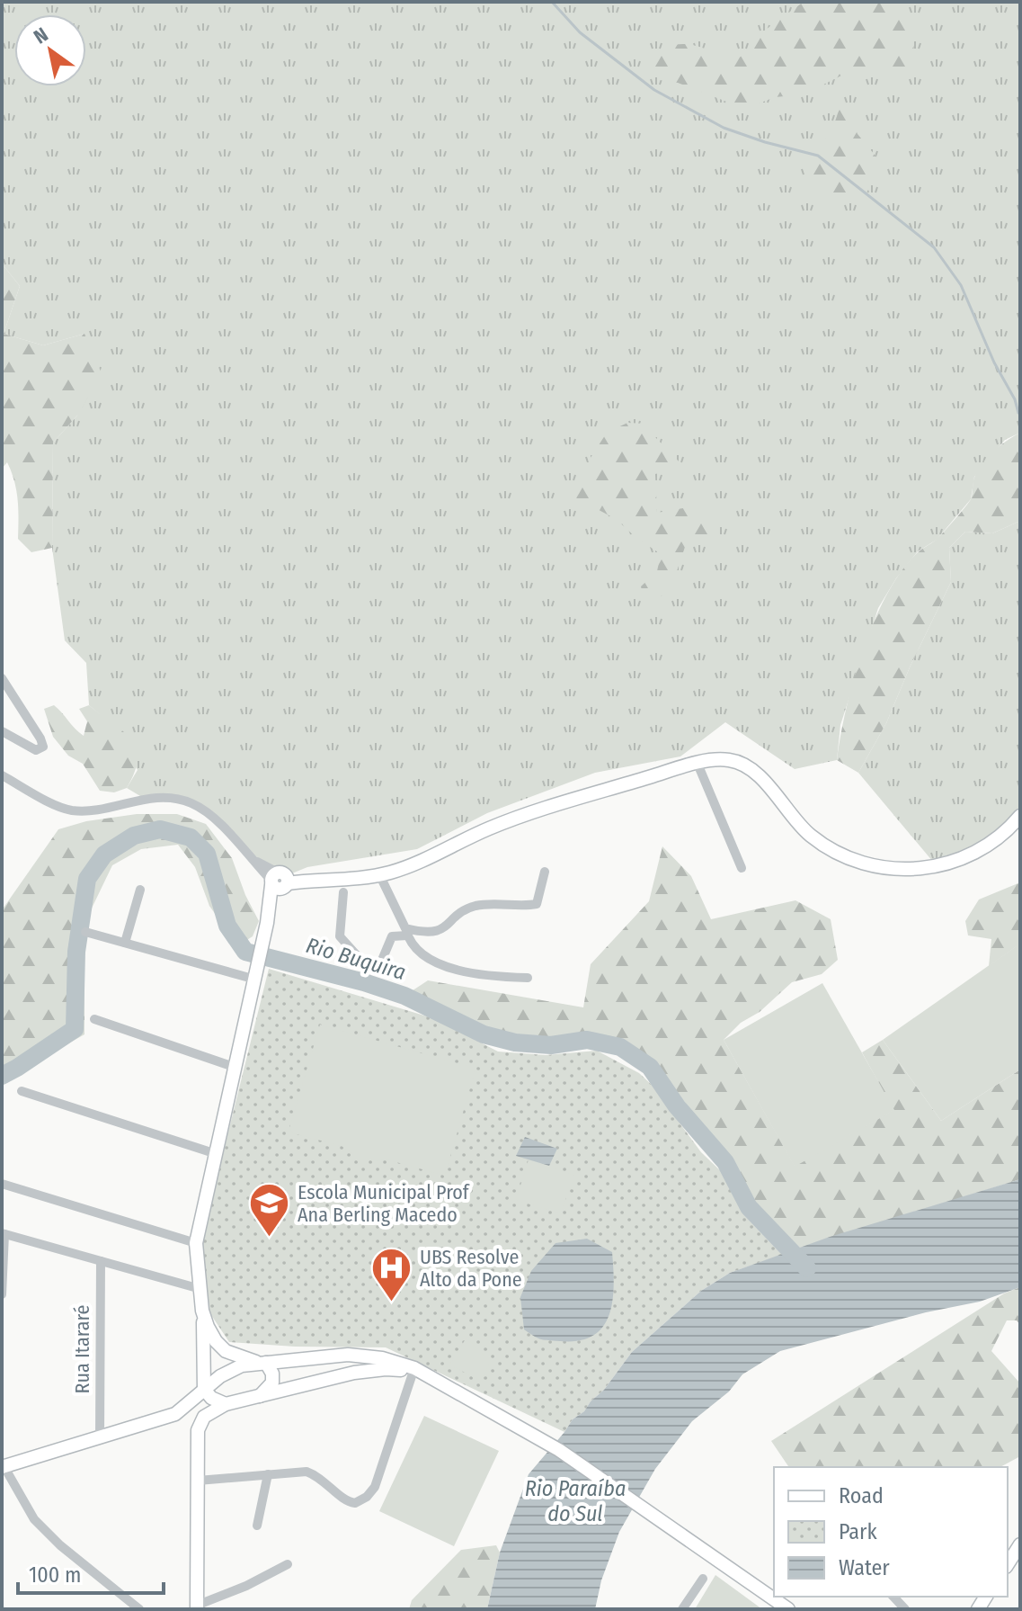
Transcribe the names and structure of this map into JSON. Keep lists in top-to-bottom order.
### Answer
{
  "streets": {
    "street": ["Rua Itararé"]
  },
  "water": ["Rio Buquira", "Rio Paraíba do Sul"],
  "places": {
    "school or university": ["Escola Municipal Prof Ana Berling Macedo"],
    "hospital": ["UBS Resolve Alto da Pone"]
  },
  "legend": ["Road", "Park", "Water"],
  "scale_bar": "100 m",
  "north": "top left"
}
